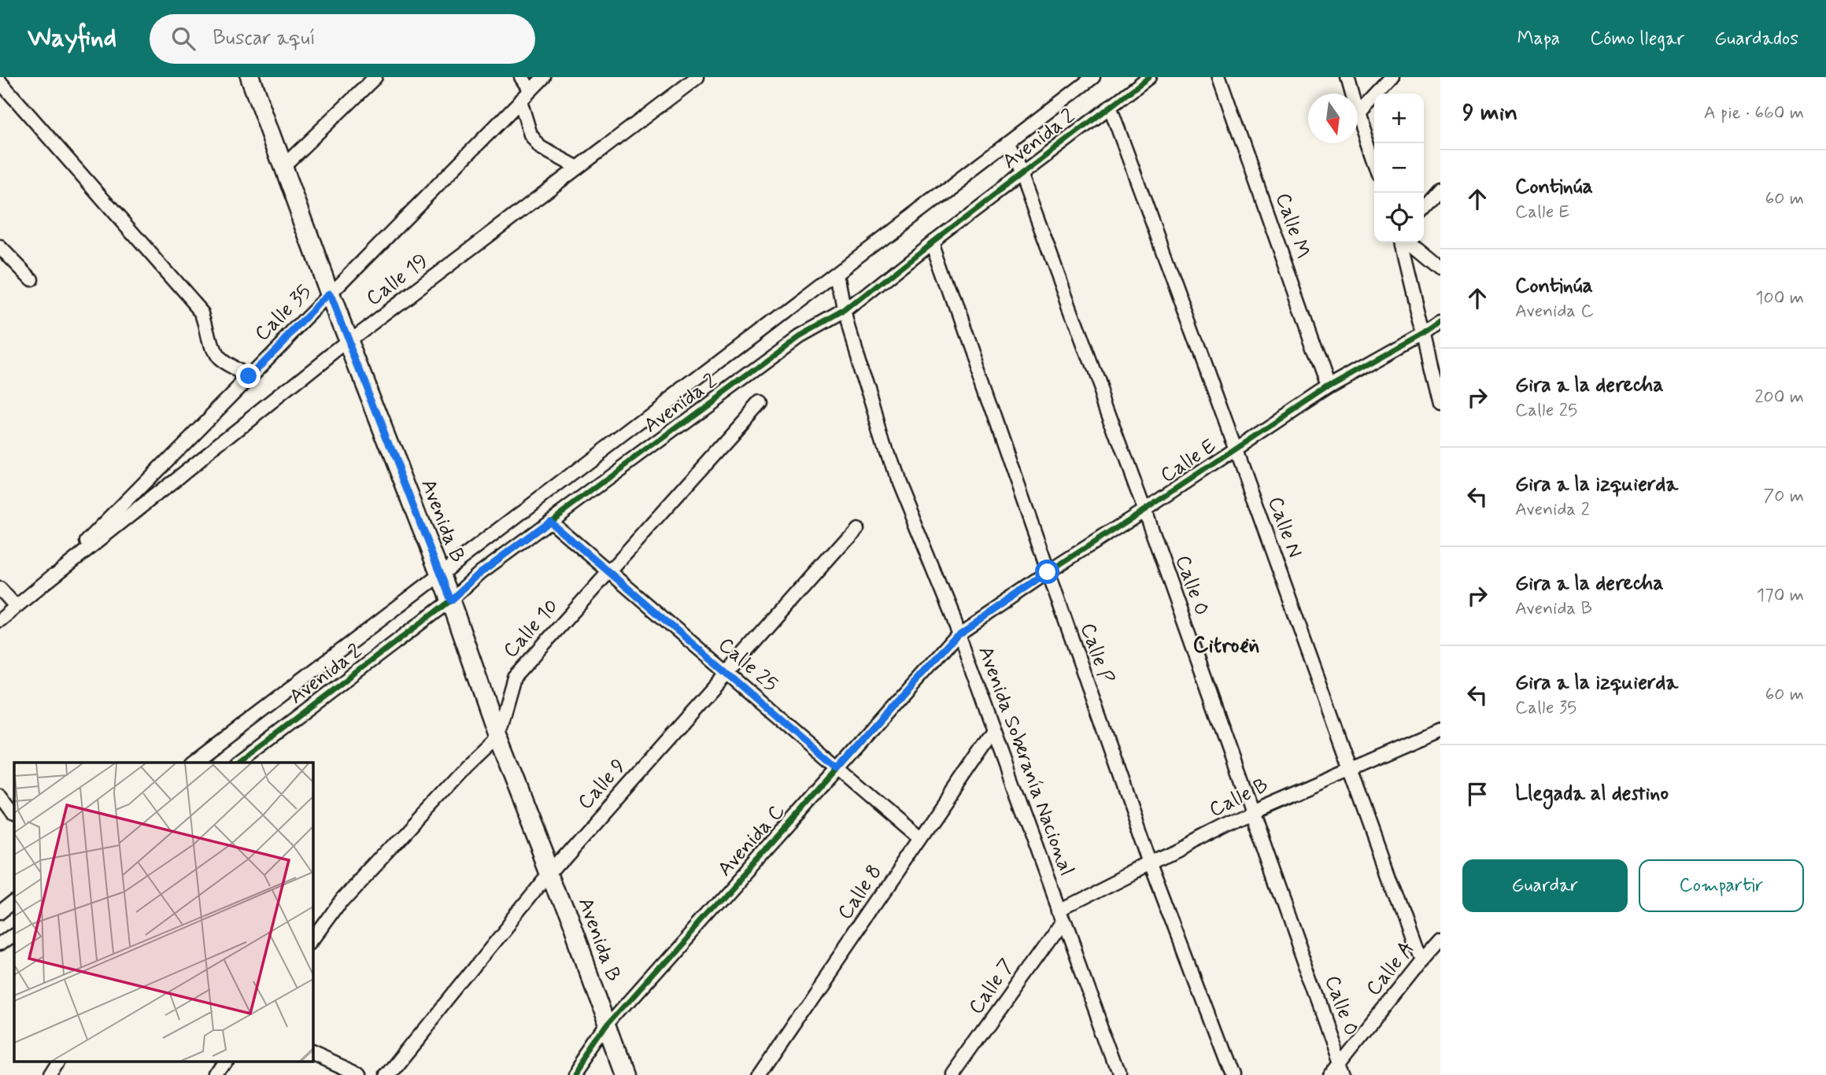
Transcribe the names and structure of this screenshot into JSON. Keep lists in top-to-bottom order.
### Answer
{
  "streets": {
    "street": [
      "Avenida 2",
      "Calle M",
      "Calle 19",
      "Calle 35",
      "Calle E",
      "Avenida B",
      "Calle N",
      "Calle O",
      "Calle 10",
      "Calle P",
      "Calle 25",
      "Avenida Soberanía Nacional",
      "Calle 9",
      "Calle B",
      "Avenida C",
      "Calle 8",
      "Calle A",
      "Calle 7"
    ]
  },
  "crossings": [
    ["Avenida 2", "Avenida B"],
    ["Avenida 2", "Calle N"],
    ["Avenida 2", "Calle O"],
    ["Avenida 2", "Calle P"],
    ["Avenida 2", "Calle 25"],
    ["Avenida 2", "Avenida Soberanía Nacional"],
    ["Calle M", "Calle E"],
    ["Calle 19", "Calle 35"],
    ["Calle 19", "Avenida B"],
    ["Calle 35", "Avenida B"],
    ["Calle E", "Calle N"],
    ["Calle E", "Calle O"],
    ["Calle E", "Calle P"],
    ["Calle E", "Avenida Soberanía Nacional"],
    ["Calle E", "Avenida C"],
    ["Avenida B", "Calle 10"],
    ["Avenida B", "Calle 9"],
    ["Avenida B", "Avenida C"],
    ["Calle N", "Calle B"],
    ["Calle N", "Calle A"],
    ["Calle O", "Calle B"],
    ["Calle O", "Calle A"],
    ["Calle 10", "Calle 25"],
    ["Calle P", "Calle B"],
    ["Calle 25", "Calle 9"],
    ["Calle 25", "Avenida C"],
    ["Calle 25", "Calle 8"],
    ["Avenida Soberanía Nacional", "Calle B"],
    ["Avenida Soberanía Nacional", "Avenida C"],
    ["Avenida Soberanía Nacional", "Calle 8"],
    ["Avenida Soberanía Nacional", "Calle 7"],
    ["Calle B", "Calle 7"]
  ],
  "districts": ["Citroën"],
  "north": "bottom",
  "page": {
    "header": "Wayfind",
    "search": "Buscar aquí",
    "nav": ["Mapa", "Cómo llegar", "Guardados"],
    "heading": ["9 min", "A pie · 660 m"],
    "map_buttons": ["+", "−"],
    "list": [
      ["Continúa", "Calle E", "60 m"],
      ["Continúa", "Avenida C", "100 m"],
      ["Gira a la derecha", "Calle 25", "200 m"],
      ["Gira a la izquierda", "Avenida 2", "70 m"],
      ["Gira a la derecha", "Avenida B", "170 m"],
      ["Gira a la izquierda", "Calle 35", "60 m"],
      "Llegada al destino"
    ],
    "buttons": ["Guardar", "Compartir"]
  }
}
